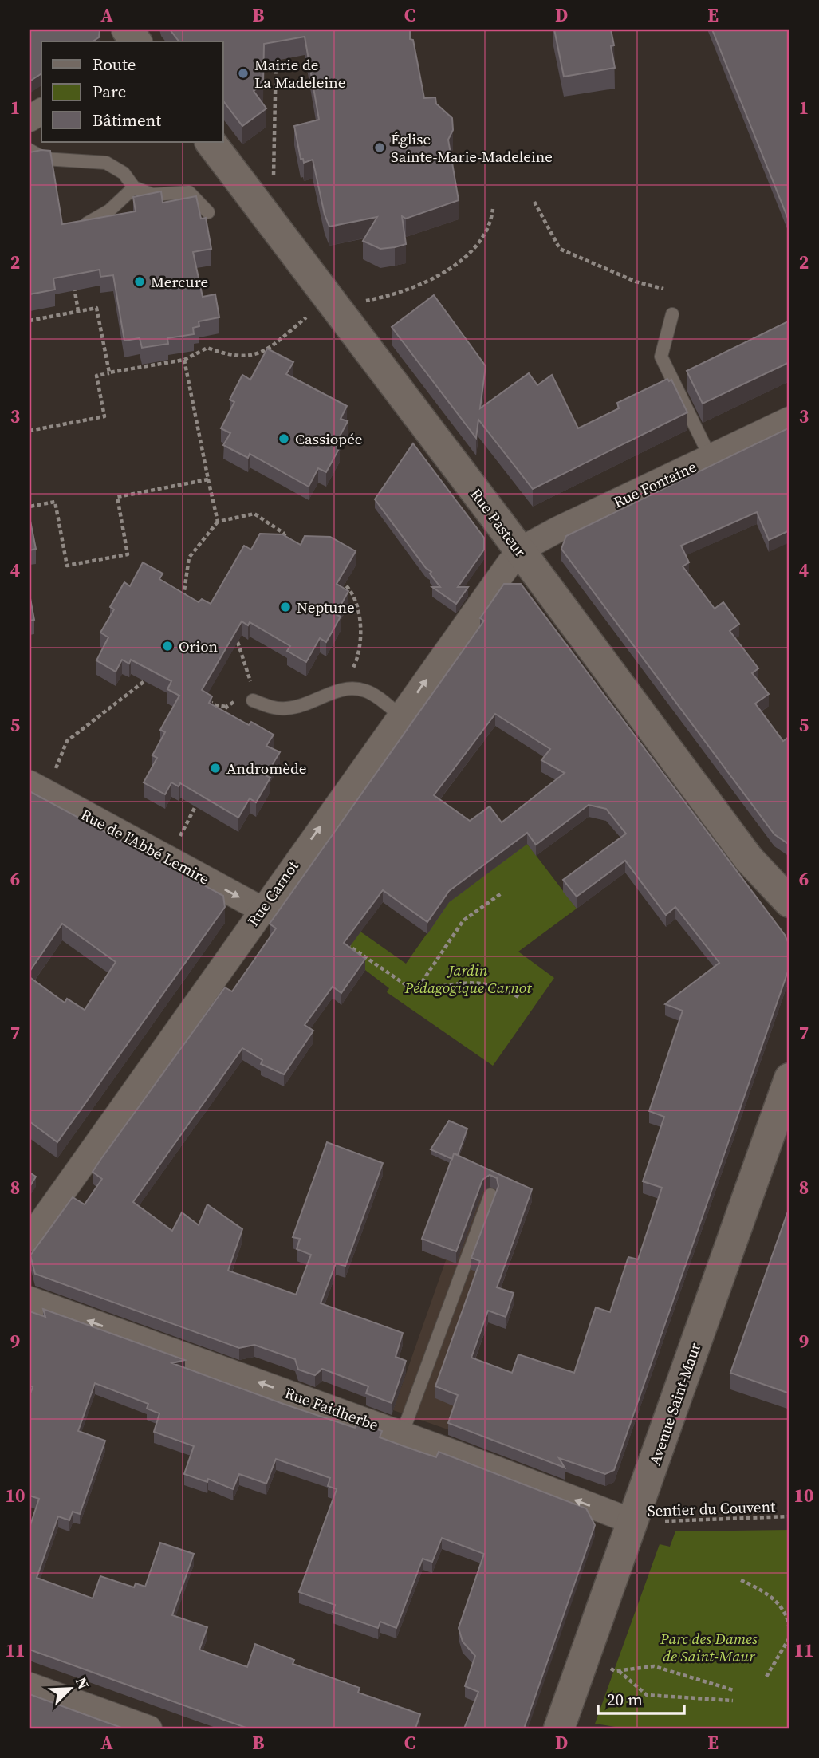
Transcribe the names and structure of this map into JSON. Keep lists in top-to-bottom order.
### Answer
{
  "streets": {
    "street": [
      "Rue Fontaine",
      "Rue Pasteur",
      "Rue de l'Abbé Lemire",
      "Rue Carnot",
      "Avenue Saint-Maur",
      "Rue Faidherbe"
    ],
    "path": ["Sentier du Couvent"]
  },
  "crossings": [
    ["Rue Fontaine", "Rue Pasteur"],
    ["Rue Fontaine", "Rue Carnot"],
    ["Rue Pasteur", "Rue Carnot"],
    ["Rue de l'Abbé Lemire", "Rue Carnot"],
    ["Avenue Saint-Maur", "Rue Faidherbe"],
    ["Avenue Saint-Maur", "Sentier du Couvent"],
    ["Rue Faidherbe", "Sentier du Couvent"]
  ],
  "one_way": ["Rue de l'Abbé Lemire", "Rue Carnot", "Rue Faidherbe"],
  "parks": ["Jardin Pédagogique Carnot", "Parc des Dames de Saint-Maur"],
  "places": [
    "Mairie de La Madeleine",
    "Église Sainte-Marie-Madeleine",
    "Mercure",
    "Cassiopée",
    "Neptune",
    "Orion",
    "Andromède"
  ],
  "legend": ["Route", "Parc", "Bâtiment"],
  "scale_bar": "20 m",
  "north": "top right",
  "grid": {
    "columns": [
      "A",
      "B",
      "C",
      "D",
      "E"
    ],
    "rows": [
      "1",
      "2",
      "3",
      "4",
      "5",
      "6",
      "7",
      "8",
      "9",
      "10",
      "11"
    ]
  }
}
